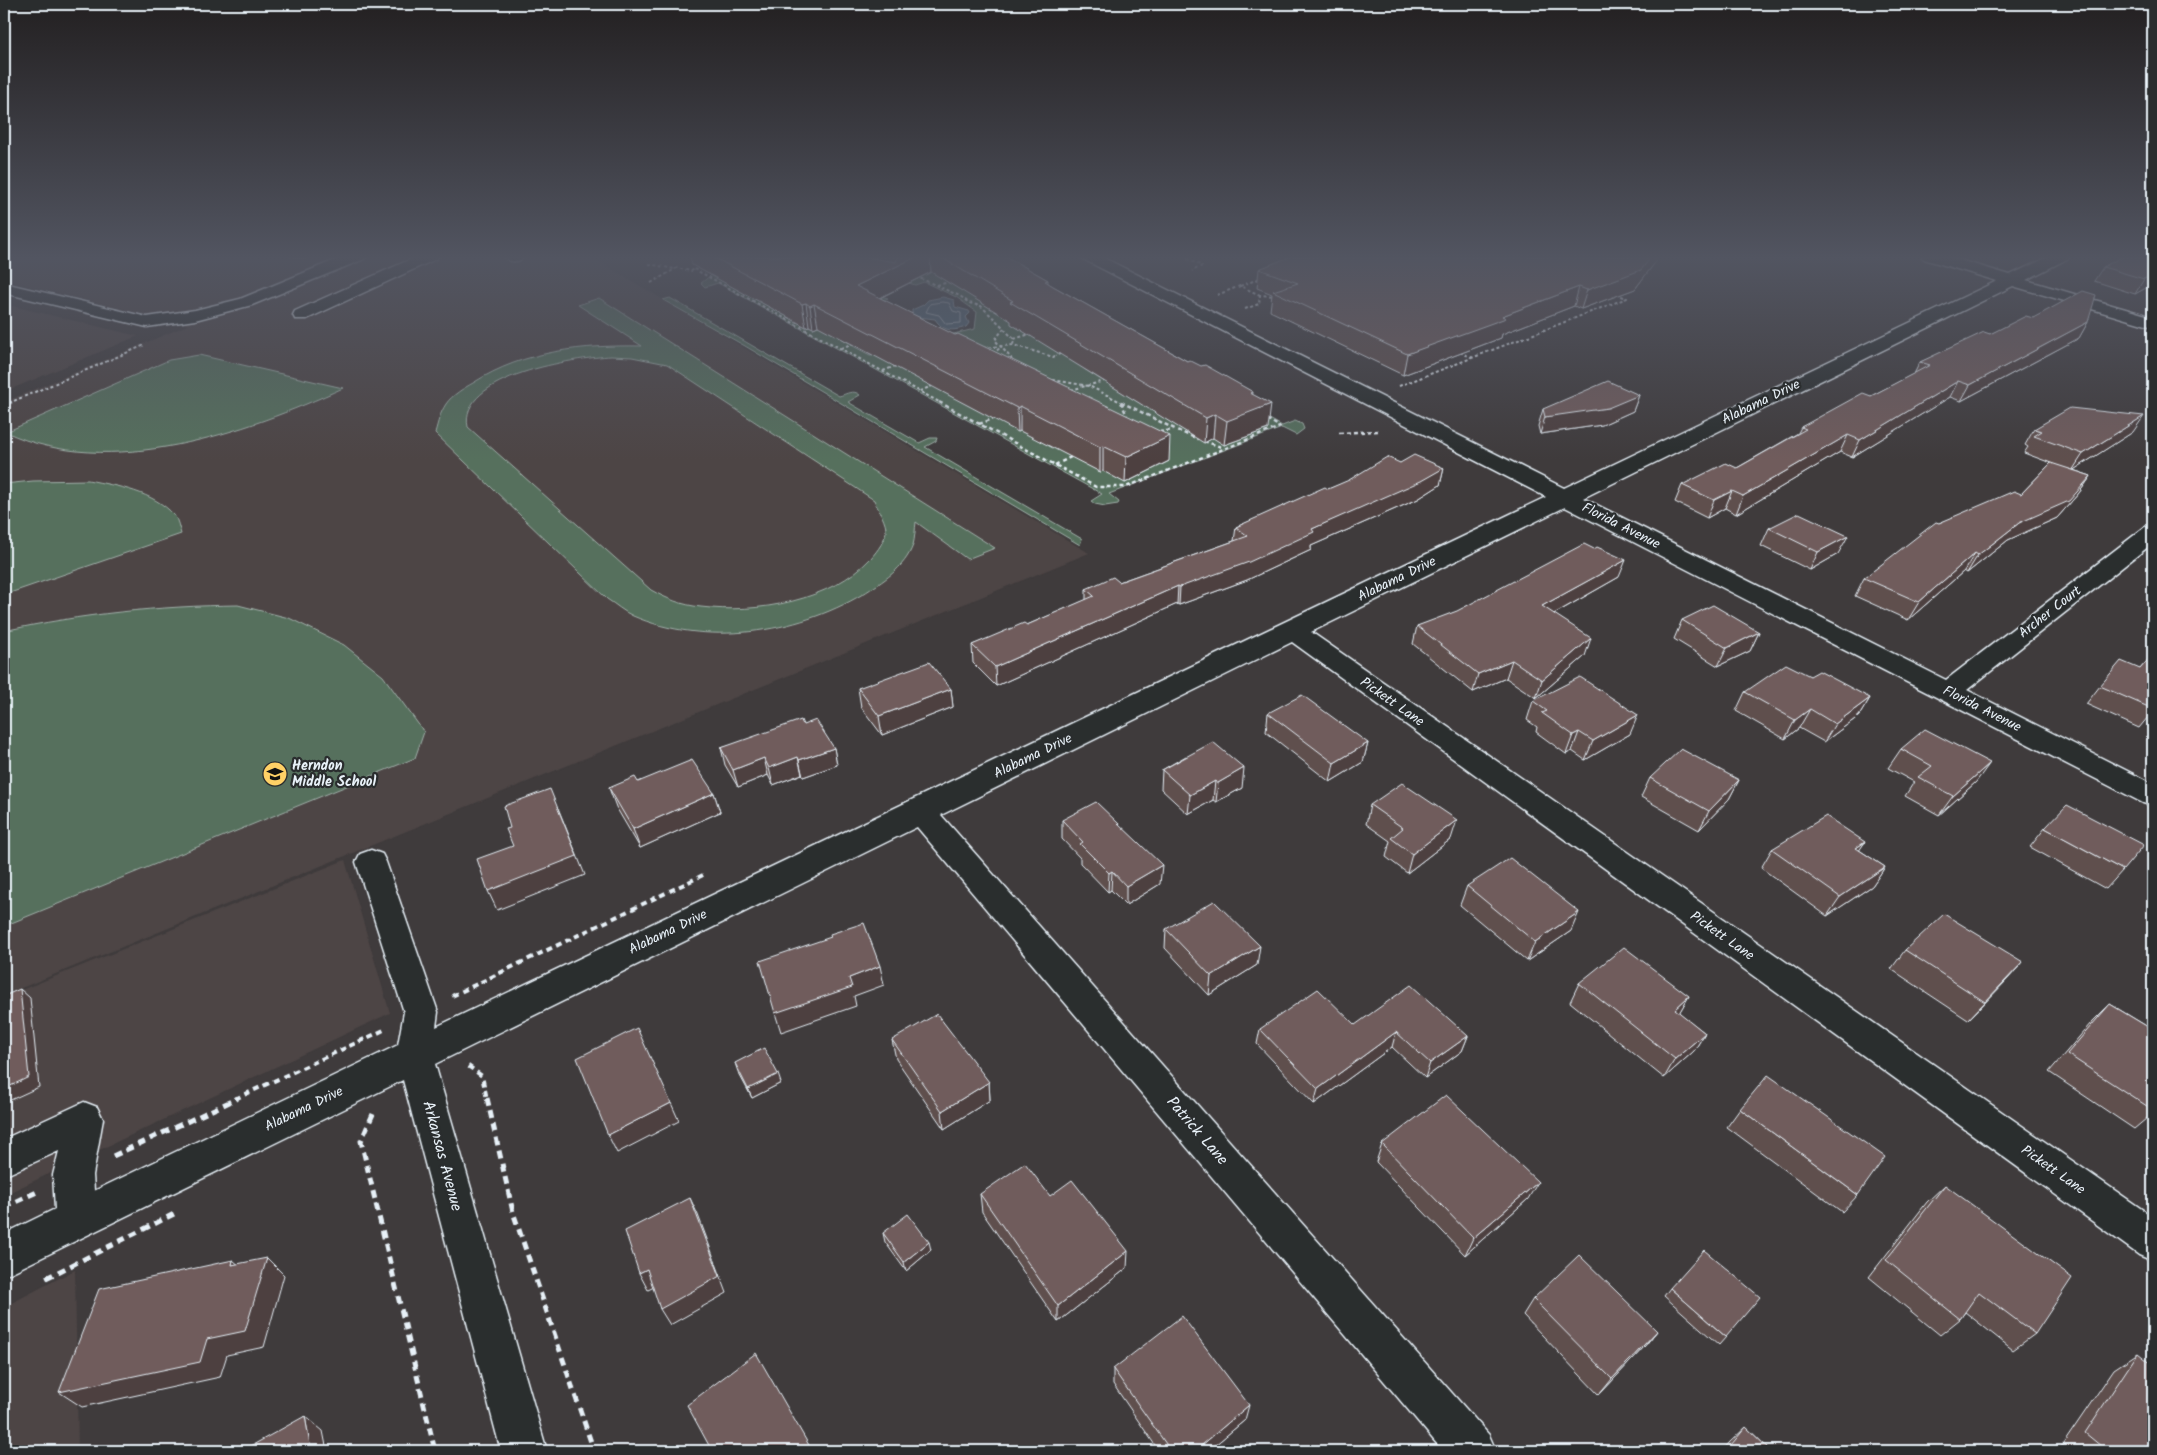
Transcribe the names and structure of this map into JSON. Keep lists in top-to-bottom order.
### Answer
{
  "streets": {
    "street": [
      "Alabama Drive",
      "Florida Avenue",
      "Archer Court",
      "Pickett Lane",
      "Patrick Lane",
      "Arkansas Avenue"
    ]
  },
  "crossings": [
    ["Alabama Drive", "Florida Avenue"],
    ["Alabama Drive", "Pickett Lane"],
    ["Alabama Drive", "Patrick Lane"],
    ["Alabama Drive", "Arkansas Avenue"],
    ["Florida Avenue", "Archer Court"]
  ],
  "places": {
    "school or university": ["Herndon Middle School"]
  }
}
